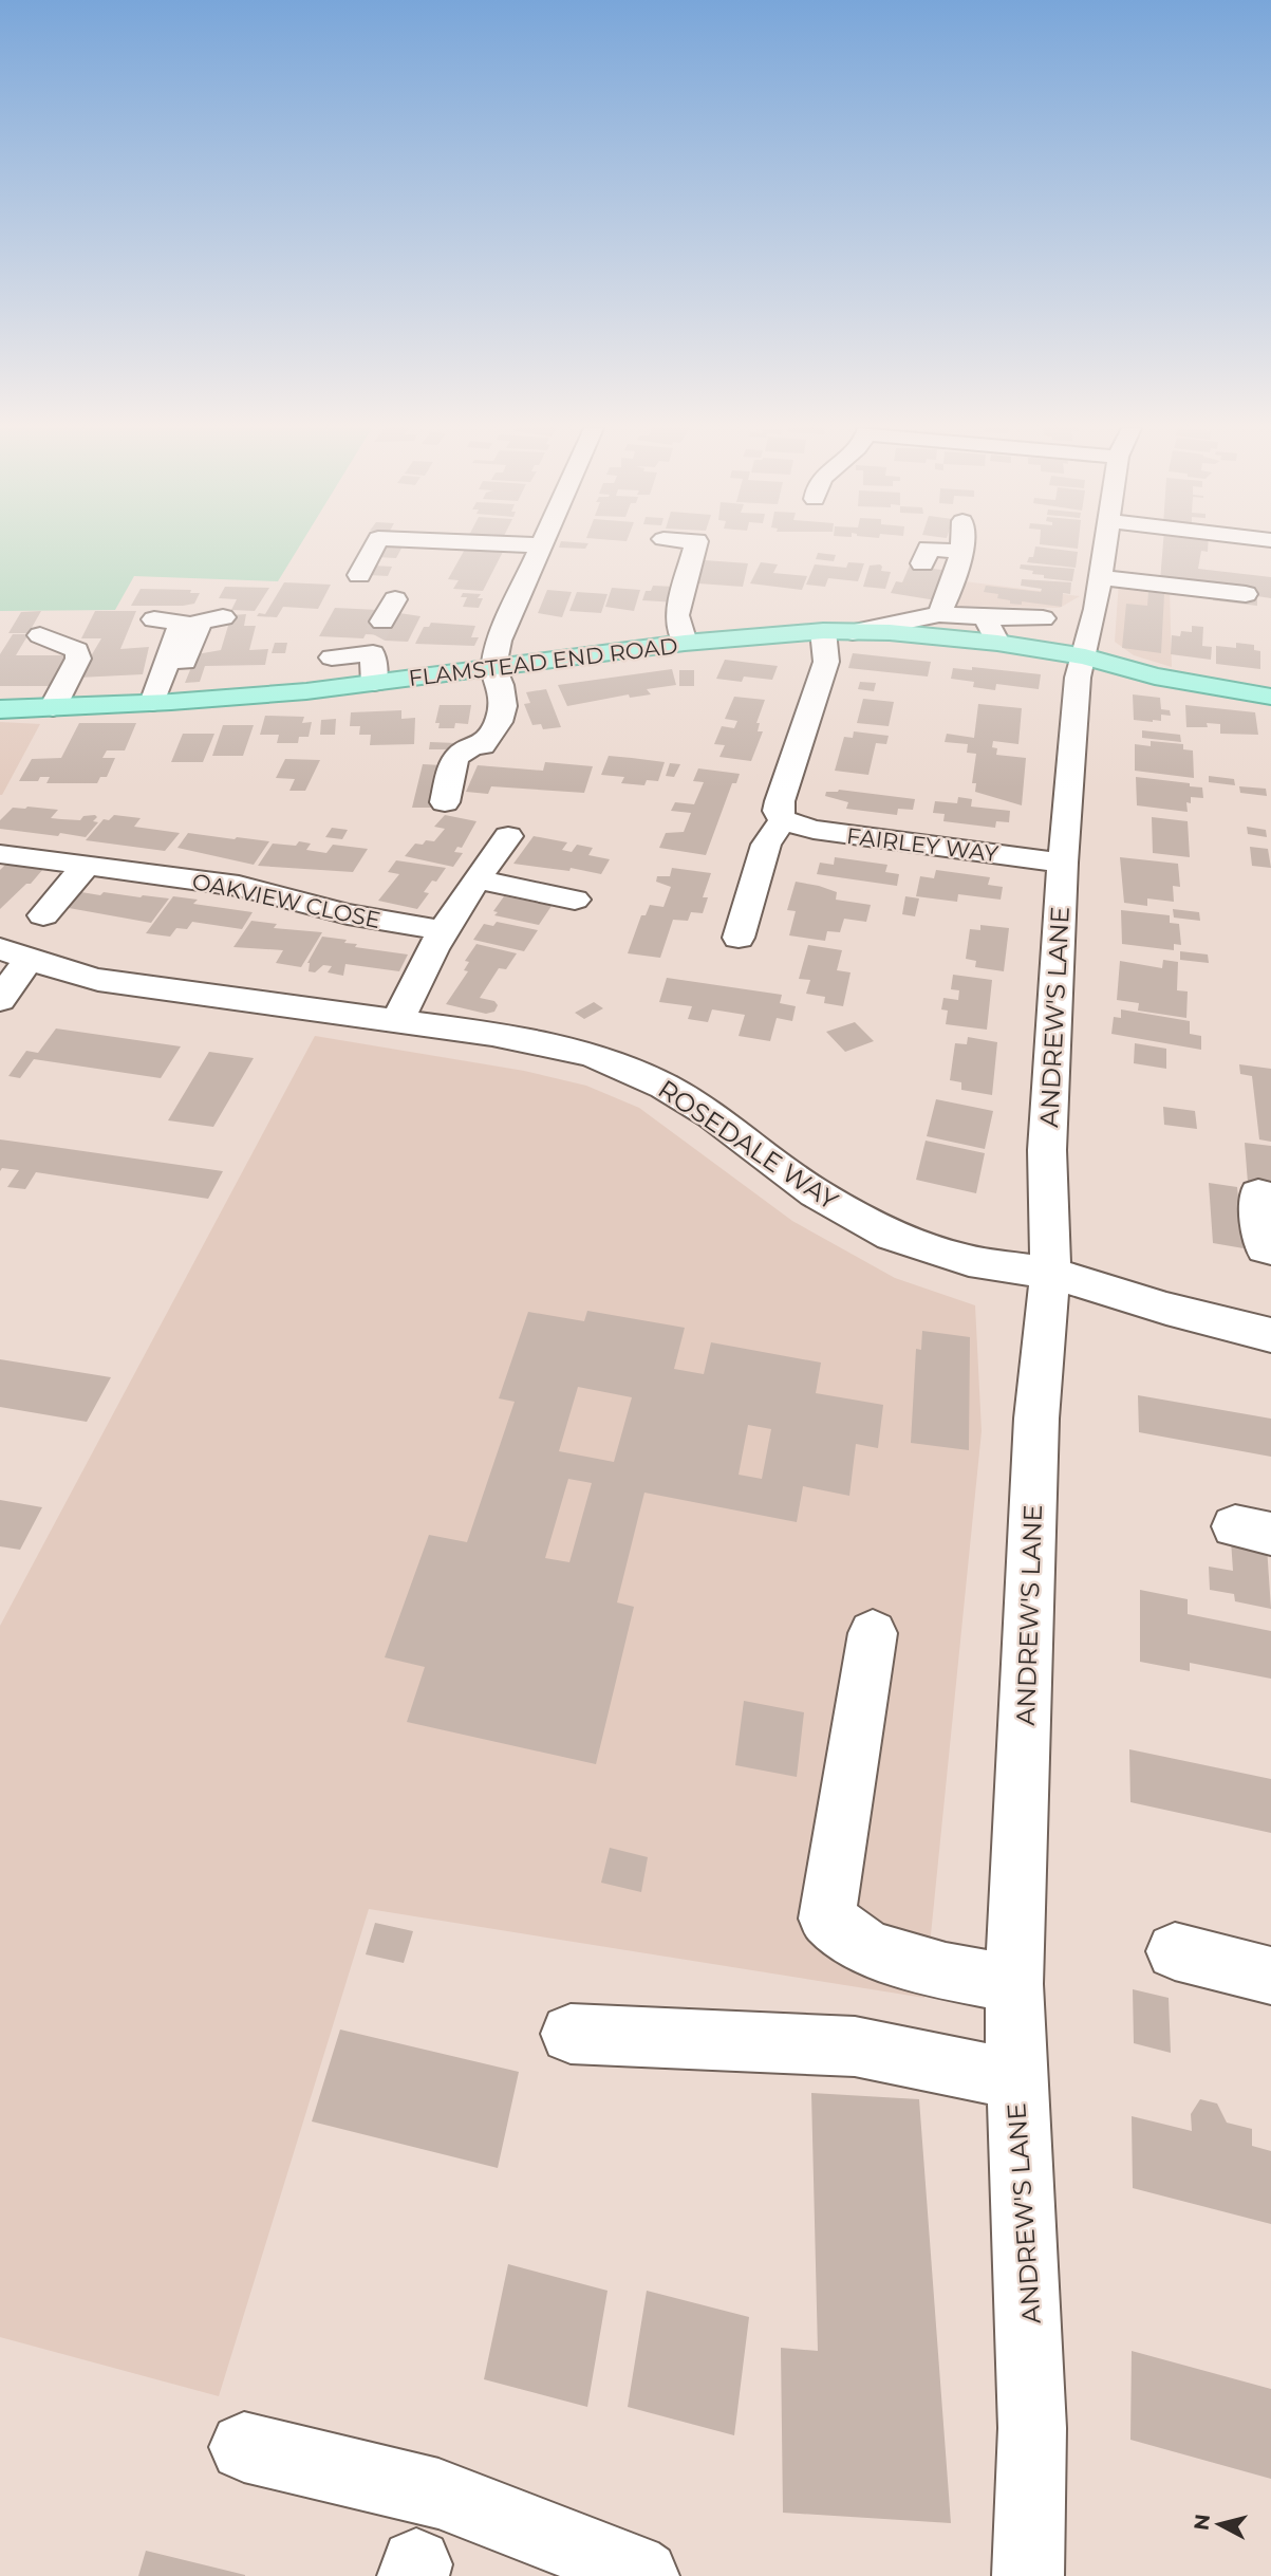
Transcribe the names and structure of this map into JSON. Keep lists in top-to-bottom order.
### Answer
{
  "streets": {
    "main road": ["FLAMSTEAD END ROAD"],
    "street": [
      "FAIRLEY WAY",
      "OAKVIEW CLOSE",
      "ANDREW'S LANE",
      "ROSEDALE WAY"
    ]
  },
  "crossings": [
    ["FLAMSTEAD END ROAD", "ANDREW'S LANE"],
    ["FAIRLEY WAY", "ANDREW'S LANE"],
    ["ANDREW'S LANE", "ROSEDALE WAY"]
  ],
  "north": "left"
}
